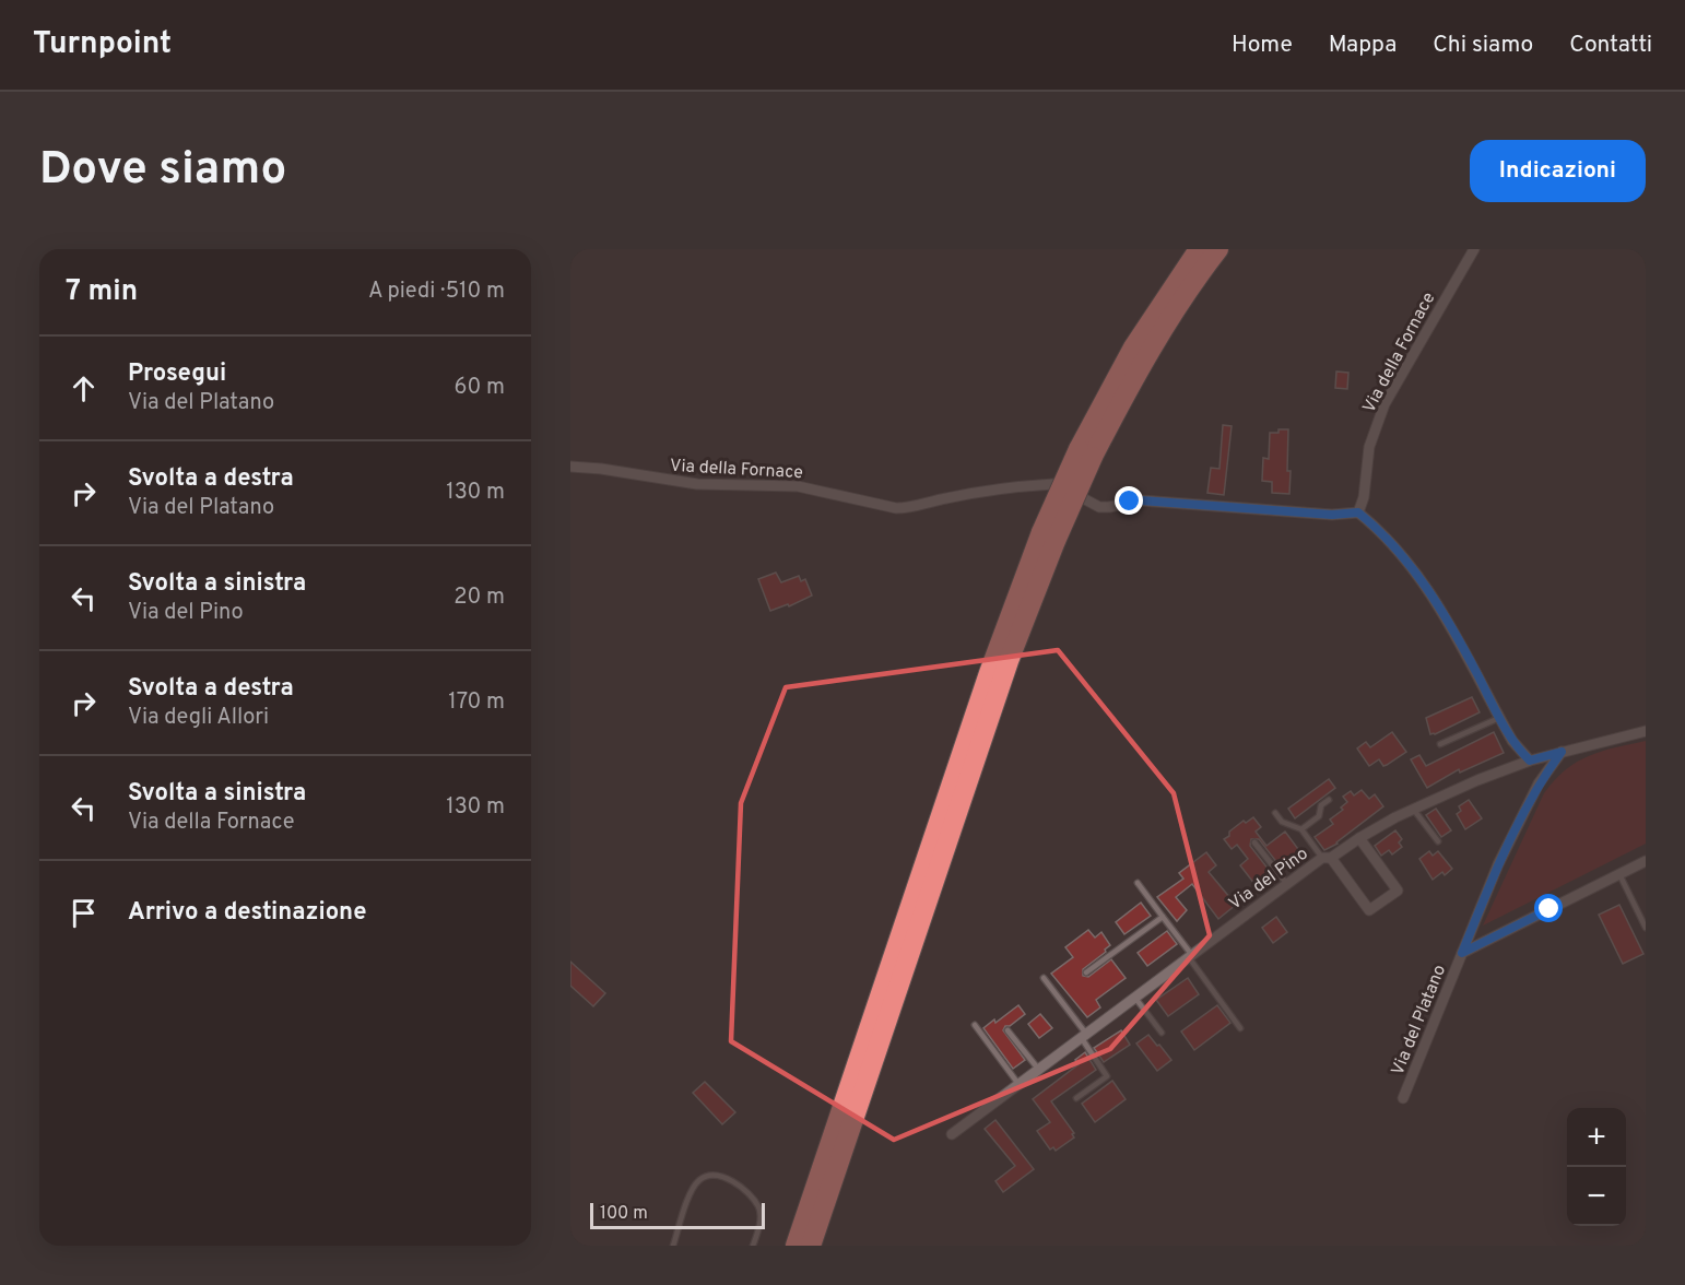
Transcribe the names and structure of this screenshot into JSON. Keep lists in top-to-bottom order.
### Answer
{
  "streets": {
    "street": ["Via della Fornace", "Via del Pino", "Via del Platano"]
  },
  "crossings": [
    ["Via del Pino", "Via del Platano"]
  ],
  "scale_bar": "100 m",
  "page": {
    "header": "Turnpoint",
    "nav": [
      "Home",
      "Mappa",
      "Chi siamo",
      "Contatti"
    ],
    "buttons": "Indicazioni",
    "title": "Dove siamo",
    "heading": ["7 min", "A piedi · 510 m"],
    "list": [
      ["Prosegui", "Via del Platano", "60 m"],
      ["Svolta a destra", "Via del Platano", "130 m"],
      ["Svolta a sinistra", "Via del Pino", "20 m"],
      ["Svolta a destra", "Via degli Allori", "170 m"],
      ["Svolta a sinistra", "Via della Fornace", "130 m"],
      "Arrivo a destinazione"
    ],
    "map_buttons": ["+", "−"],
    "scale": "100 m"
  }
}
